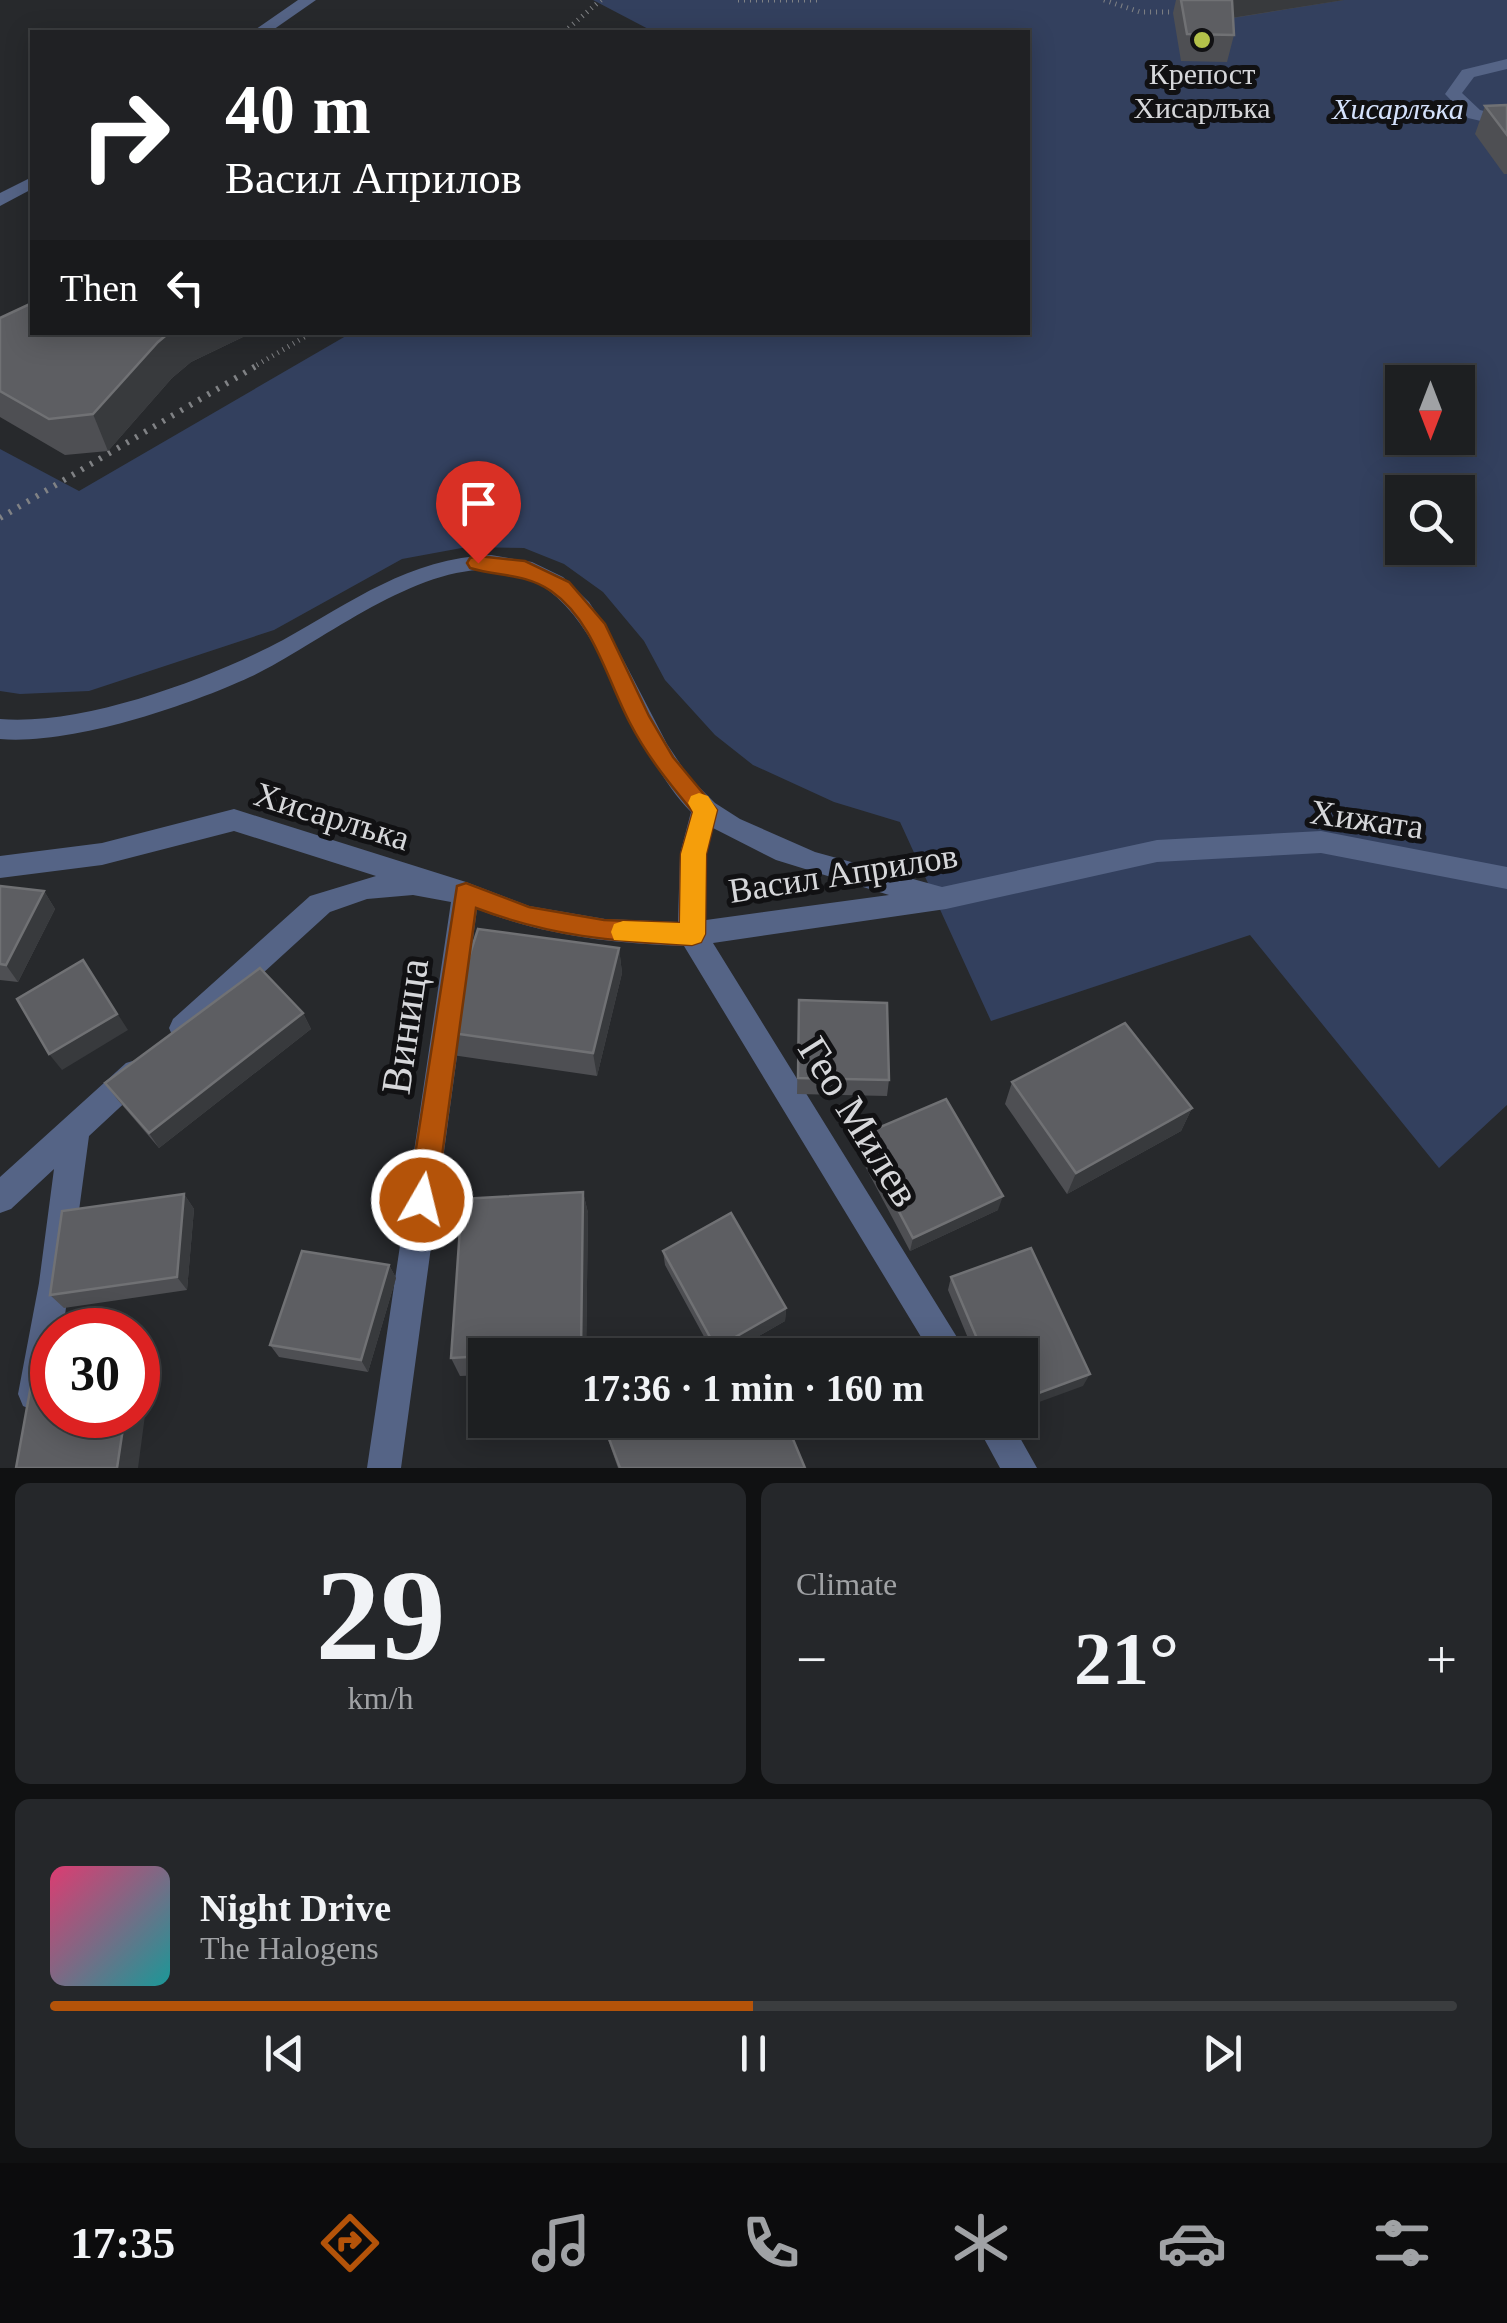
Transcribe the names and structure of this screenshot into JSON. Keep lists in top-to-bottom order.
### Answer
{
  "streets": {
    "street": [
      "Хисарлъка",
      "Хижата",
      "Васил Априлов",
      "Виница",
      "Гео Милев"
    ]
  },
  "crossings": [
    ["Хисарлъка", "Васил Априлов"],
    ["Хисарлъка", "Виница"],
    ["Хижата", "Васил Априлов"],
    ["Васил Априлов", "Виница"],
    ["Васил Априлов", "Гео Милев"]
  ],
  "parks": ["Хисарлъка"],
  "places": ["Крепост Хисарлъка"],
  "north": "bottom",
  "page": {
    "turn": ["40 m", "Васил Априлов"],
    "then": "Then",
    "limit": "30",
    "trip": "17:36 · 1 min · 160 m",
    "tile": [
      ["29", "km/h"],
      "Climate"
    ],
    "heat": ["−", "21°", "+"],
    "song": ["Night Drive", "The Halogens"],
    "tabs": "17:35"
  }
}
